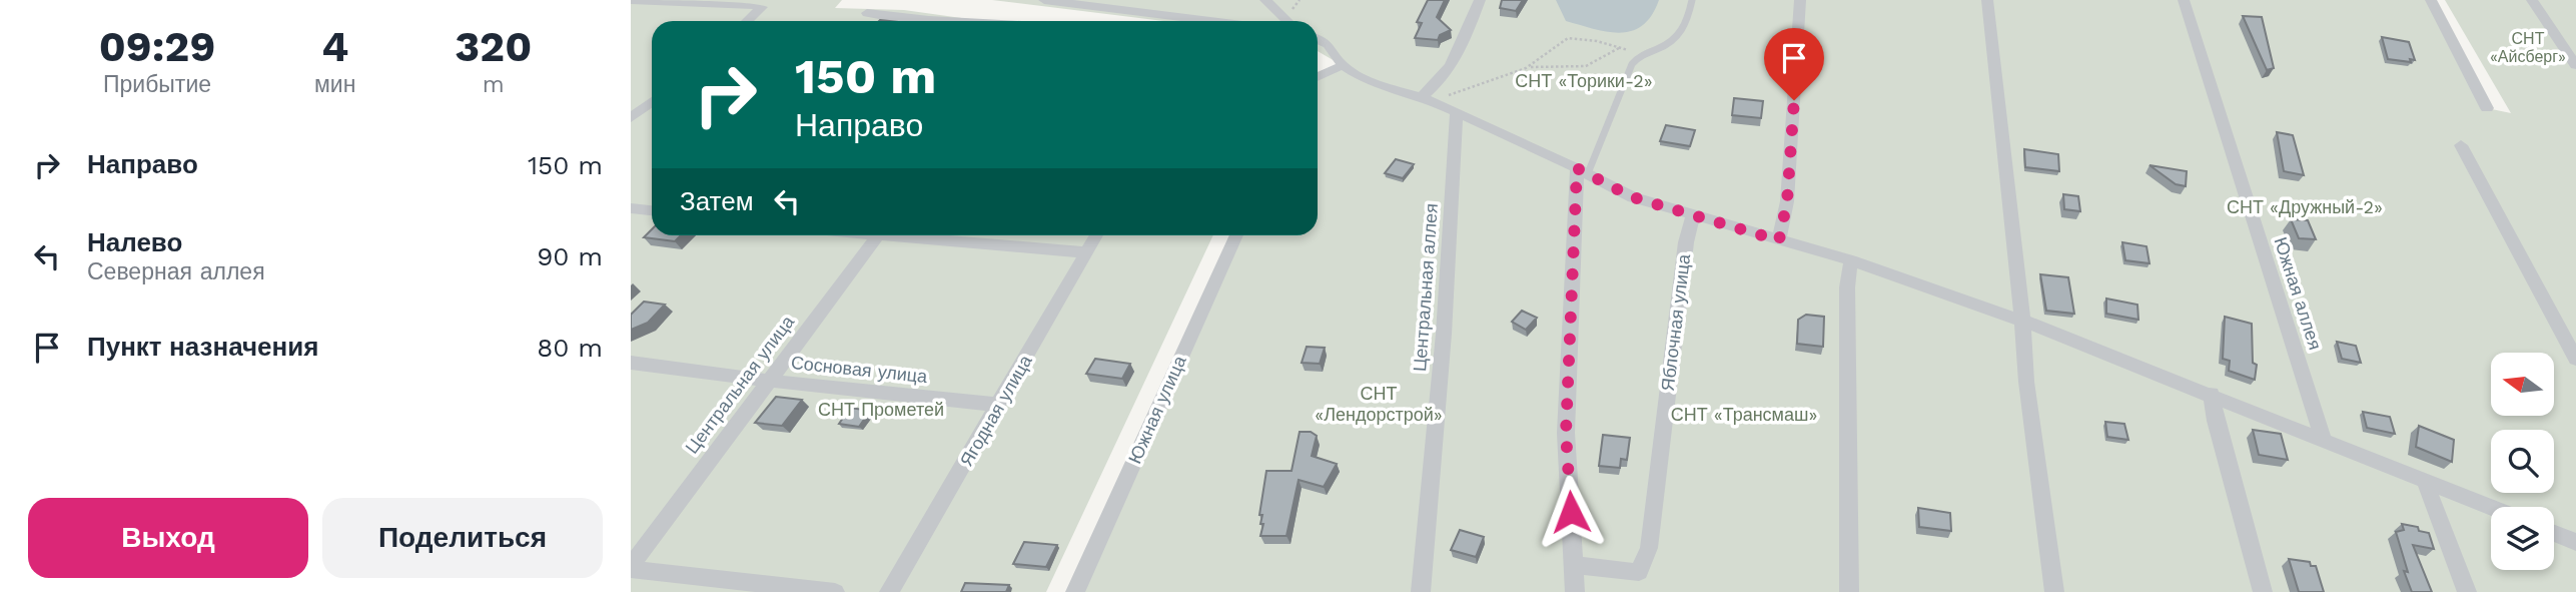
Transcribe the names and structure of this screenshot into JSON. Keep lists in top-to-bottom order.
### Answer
{
  "streets": {
    "street": [
      "Центральная аллея",
      "Южная аллея",
      "Яблочная улица",
      "Сосновая улица",
      "Центральная улица",
      "Южная улица",
      "Ягодная улица"
    ]
  },
  "crossings": [
    ["Сосновая улица", "Центральная улица"],
    ["Сосновая улица", "Ягодная улица"]
  ],
  "parks": [
    "СНТ «Айсберг»",
    "СНТ «Торики-2»",
    "СНТ «Дружный-2»",
    "СНТ «Лендорстрой»",
    "СНТ Прометей",
    "СНТ «Трансмаш»"
  ],
  "north": "left",
  "page": {
    "eta": [
      "09:29",
      "Прибытие",
      "4",
      "мин",
      "320",
      "m"
    ],
    "turn": ["150 m", "Направо"],
    "list": [
      {
        "name": "Направо",
        "value": "150 m"
      },
      {
        "name": "Налево",
        "note": "Северная аллея",
        "value": "90 m"
      },
      {
        "name": "Пункт назначения",
        "value": "80 m"
      }
    ],
    "then": "Затем",
    "buttons": ["Выход", "Поделиться"]
  }
}
